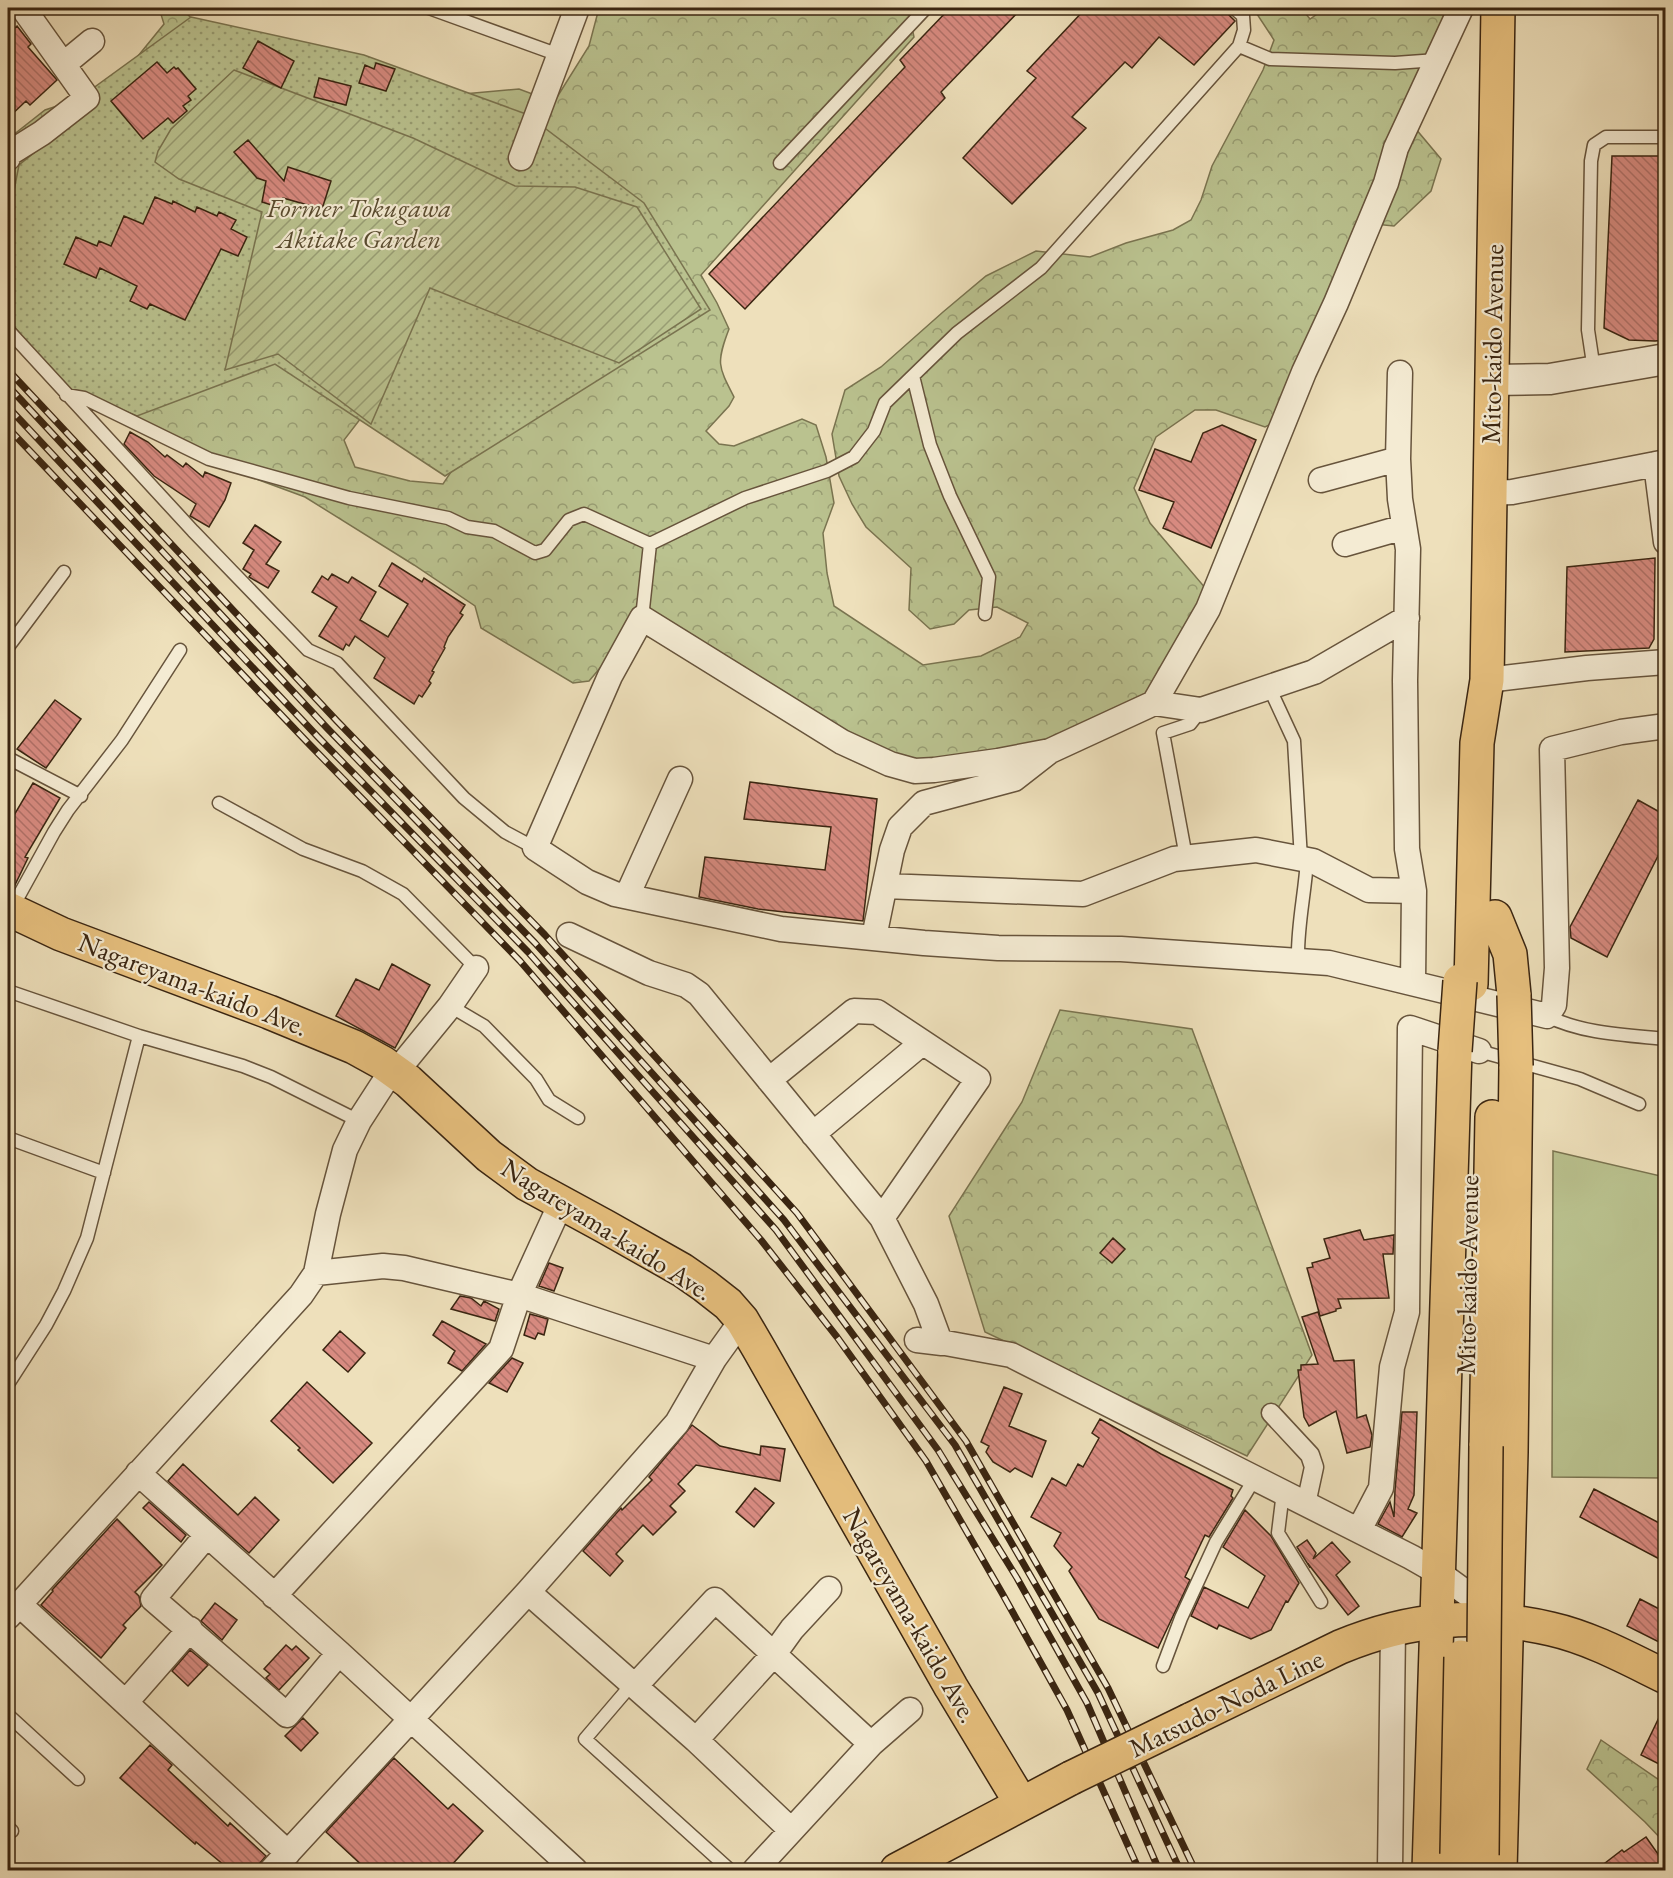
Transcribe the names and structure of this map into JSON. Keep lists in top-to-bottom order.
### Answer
{
  "streets": {
    "main road": ["Mito-kaido Avenue", "Nagareyama-kaido Ave.", "Matsudo-Noda Line"]
  },
  "crossings": [
    ["Nagareyama-kaido Ave.", "Matsudo-Noda Line"]
  ],
  "parks": ["Former Tokugawa Akitake Garden"]
}
